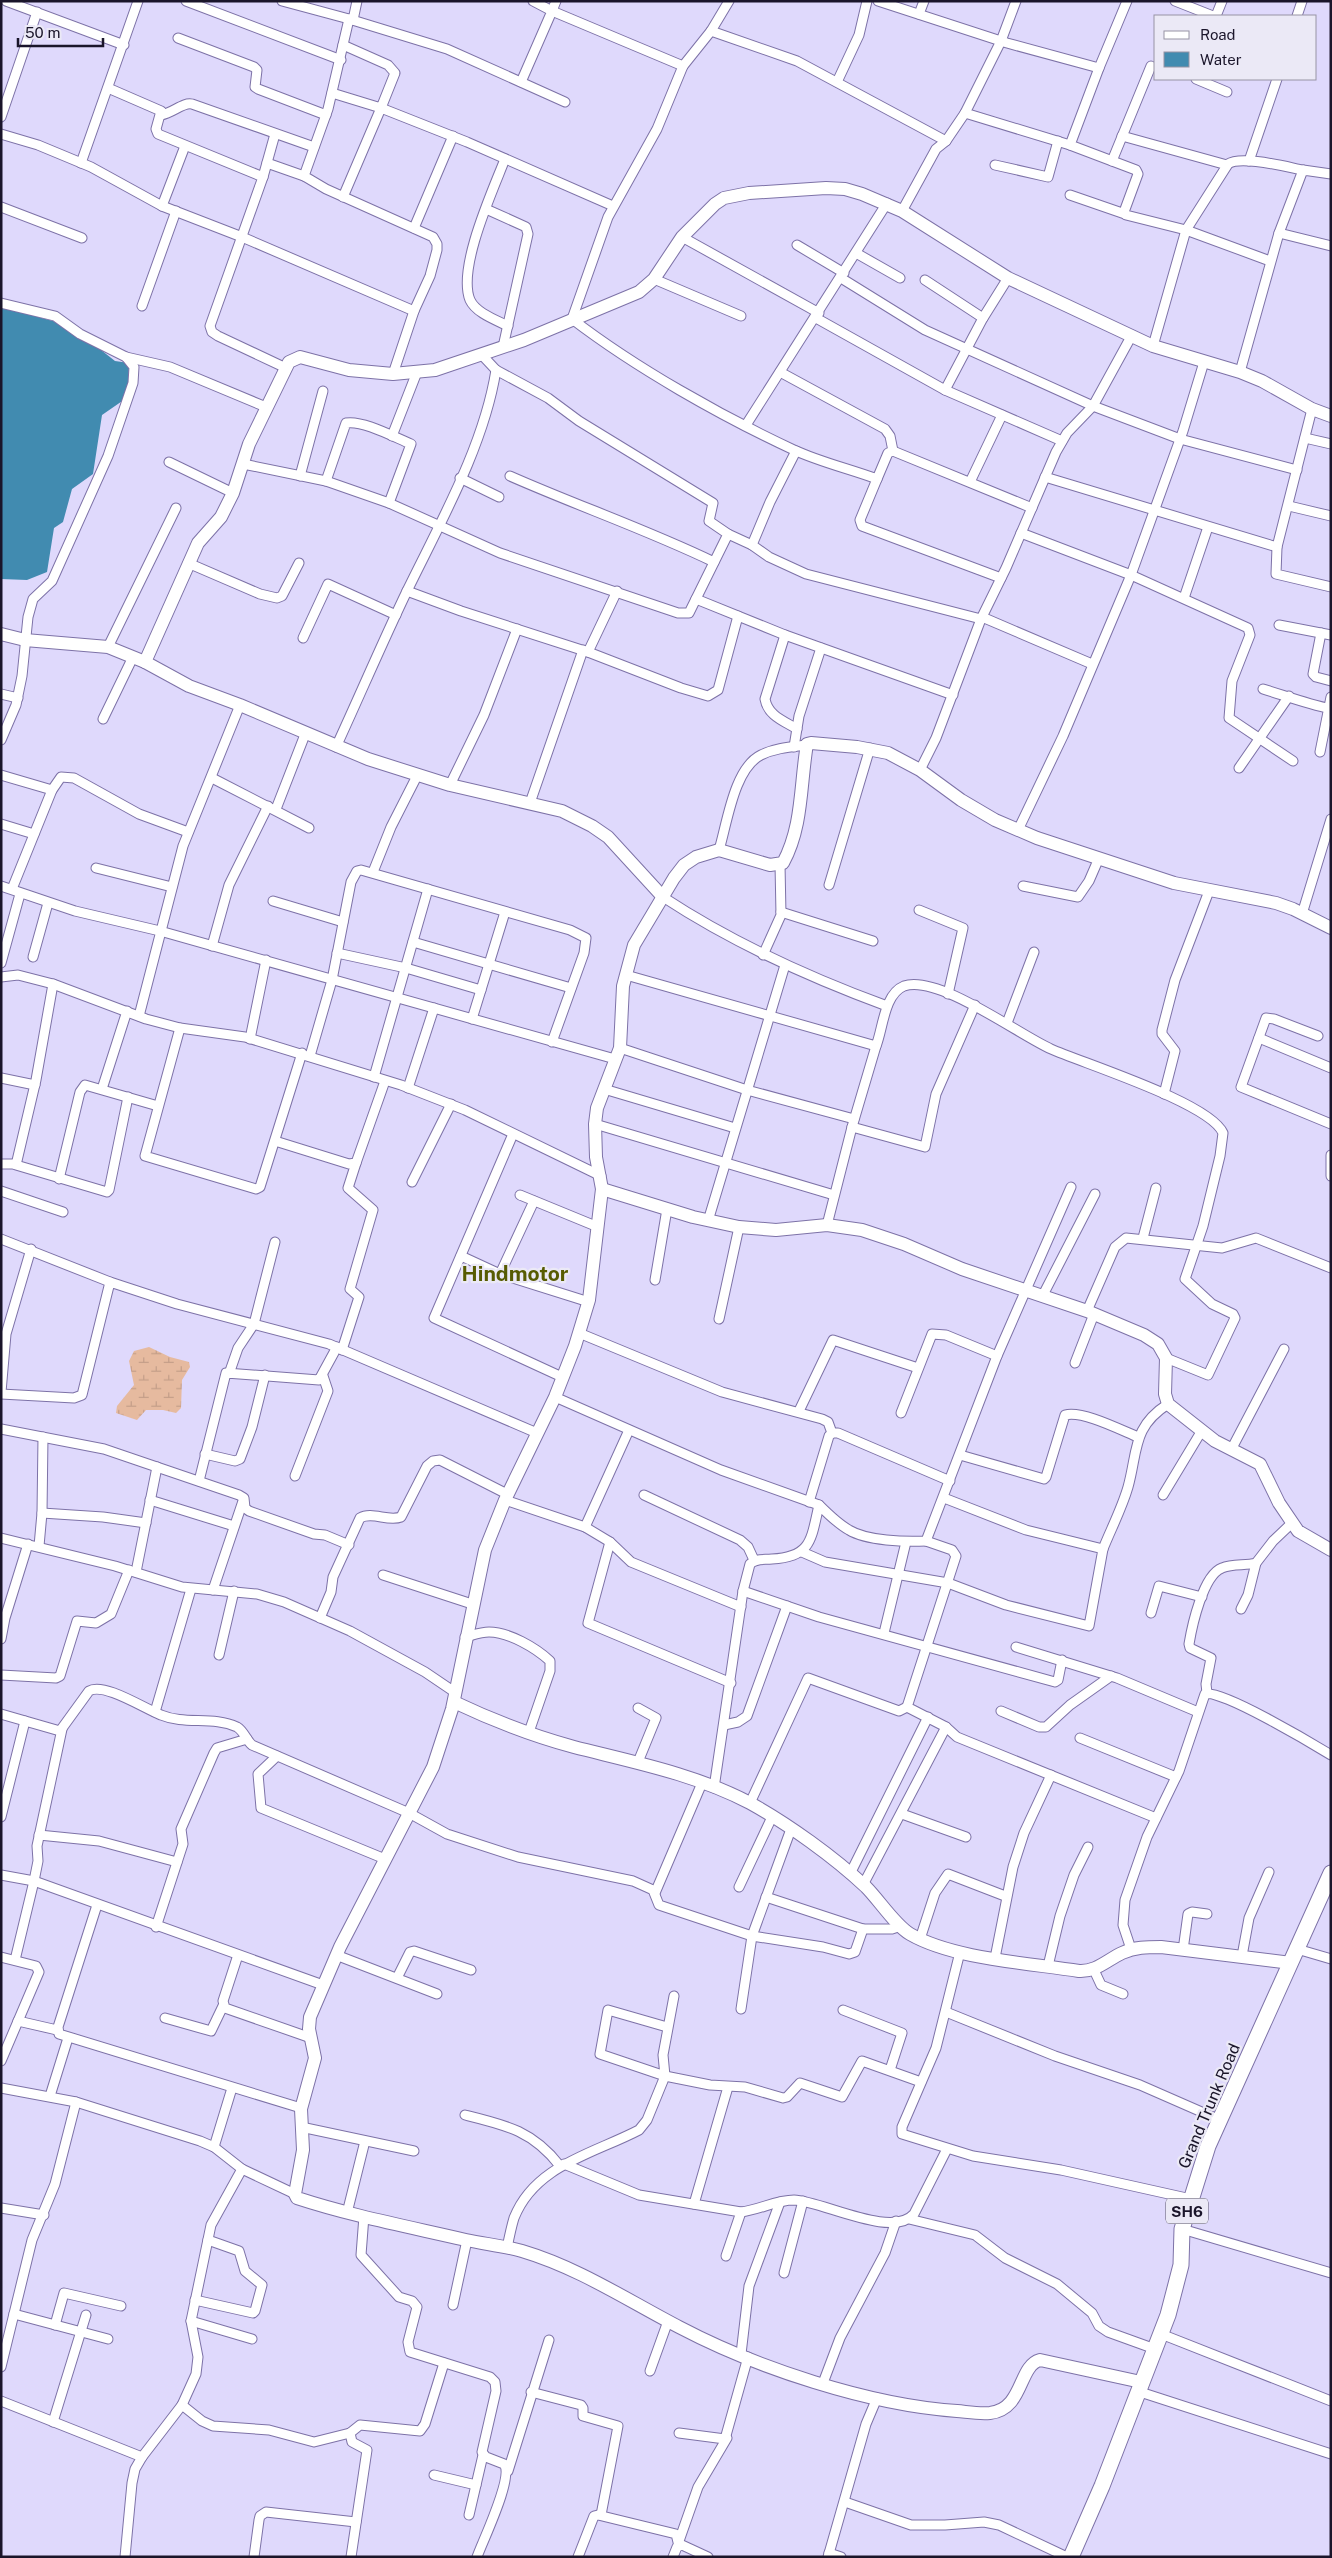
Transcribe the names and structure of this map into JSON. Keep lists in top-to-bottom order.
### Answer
{
  "streets": {
    "main road": ["Grand Trunk Road", "SH6"]
  },
  "districts": ["Hindmotor"],
  "legend": ["Road", "Water"],
  "scale_bar": "50 m"
}
